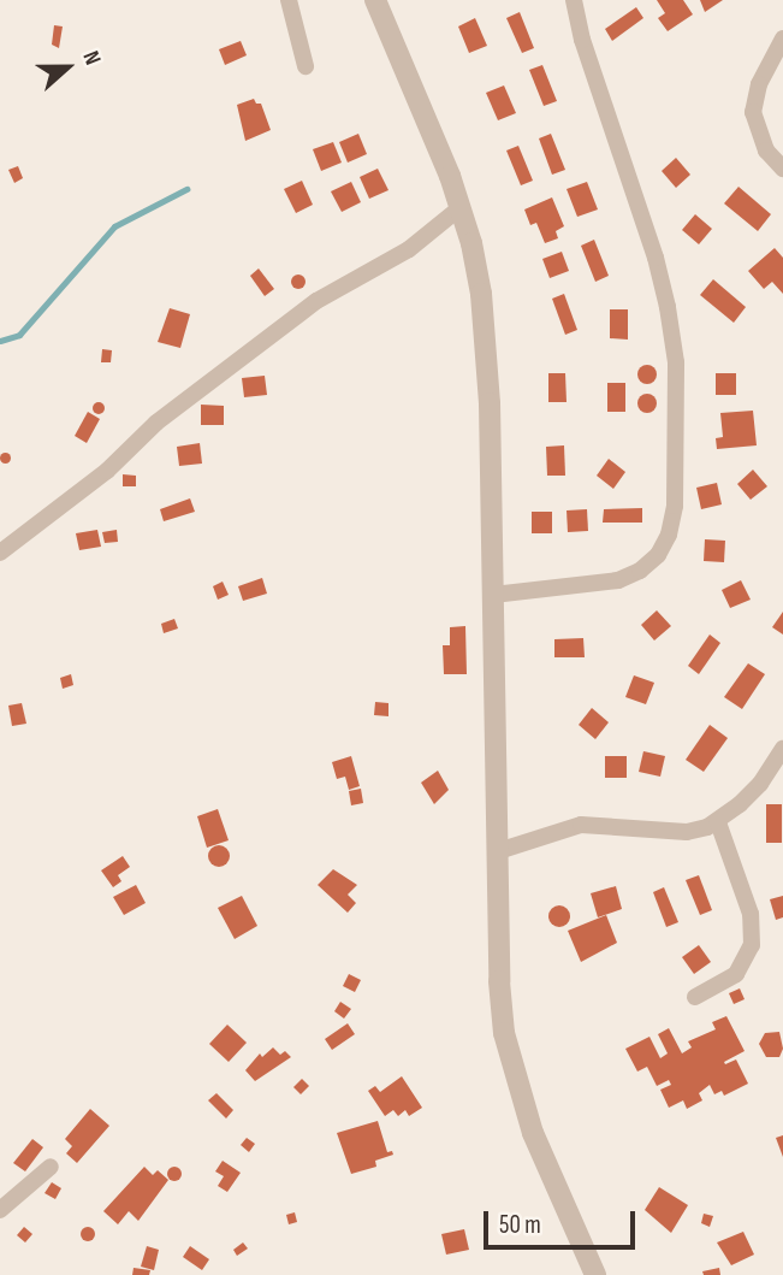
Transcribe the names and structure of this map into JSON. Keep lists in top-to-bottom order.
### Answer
{
  "scale_bar": "50 m",
  "north": "right"
}
